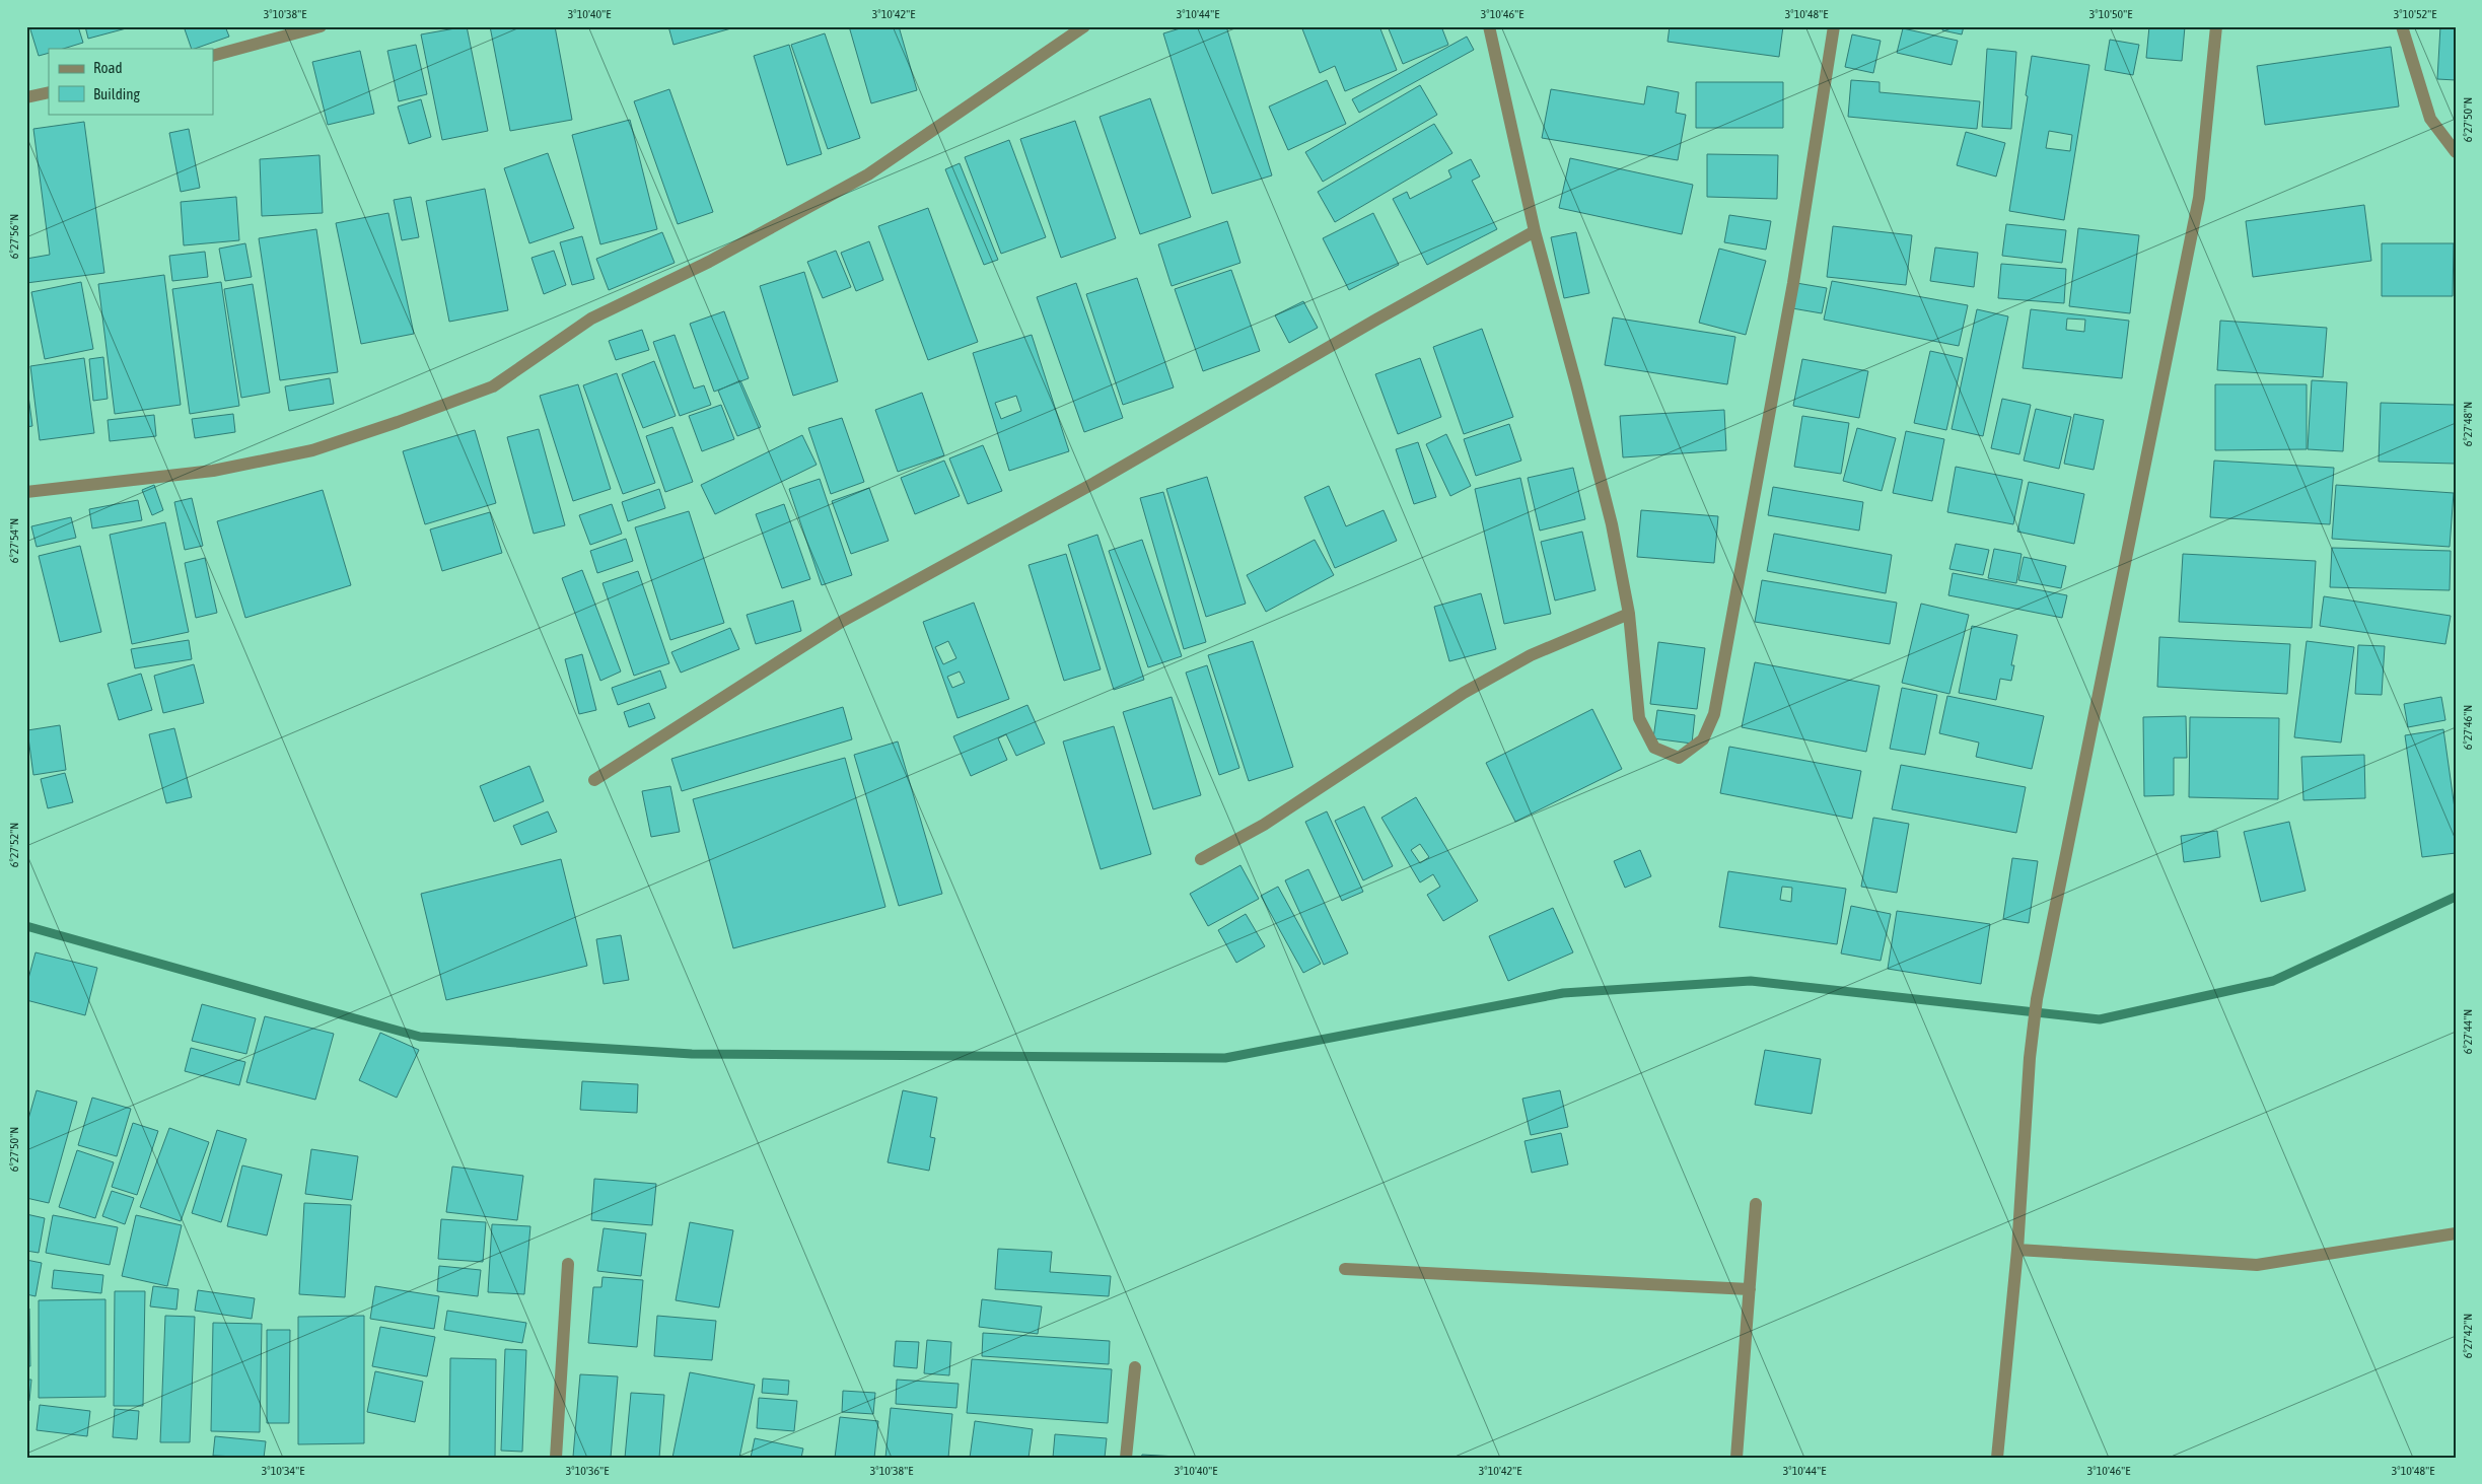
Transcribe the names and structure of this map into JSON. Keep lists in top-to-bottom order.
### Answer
{
  "legend": ["Road", "Building"],
  "coordinates": [
    "3°10'38\"E",
    "3°10'40\"E",
    "3°10'42\"E",
    "3°10'44\"E",
    "3°10'46\"E",
    "3°10'48\"E",
    "3°10'50\"E",
    "3°10'52\"E",
    "6°27'50\"N",
    "6°27'56\"N",
    "6°27'48\"N",
    "6°27'54\"N",
    "6°27'46\"N",
    "6°27'52\"N",
    "6°27'44\"N",
    "6°27'42\"N",
    "3°10'34\"E",
    "3°10'36\"E"
  ]
}
